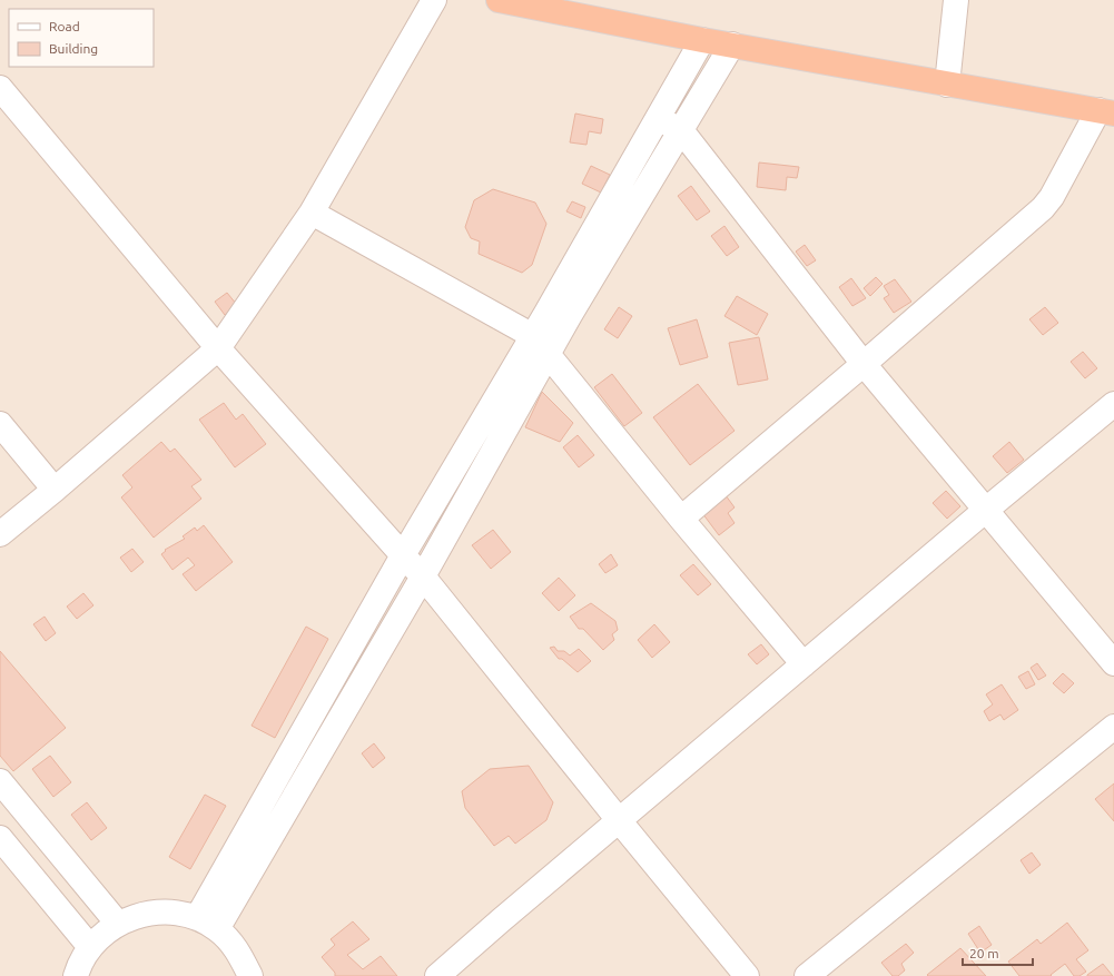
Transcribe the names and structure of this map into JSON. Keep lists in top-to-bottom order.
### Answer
{
  "legend": ["Road", "Building"],
  "scale_bar": "20 m"
}
